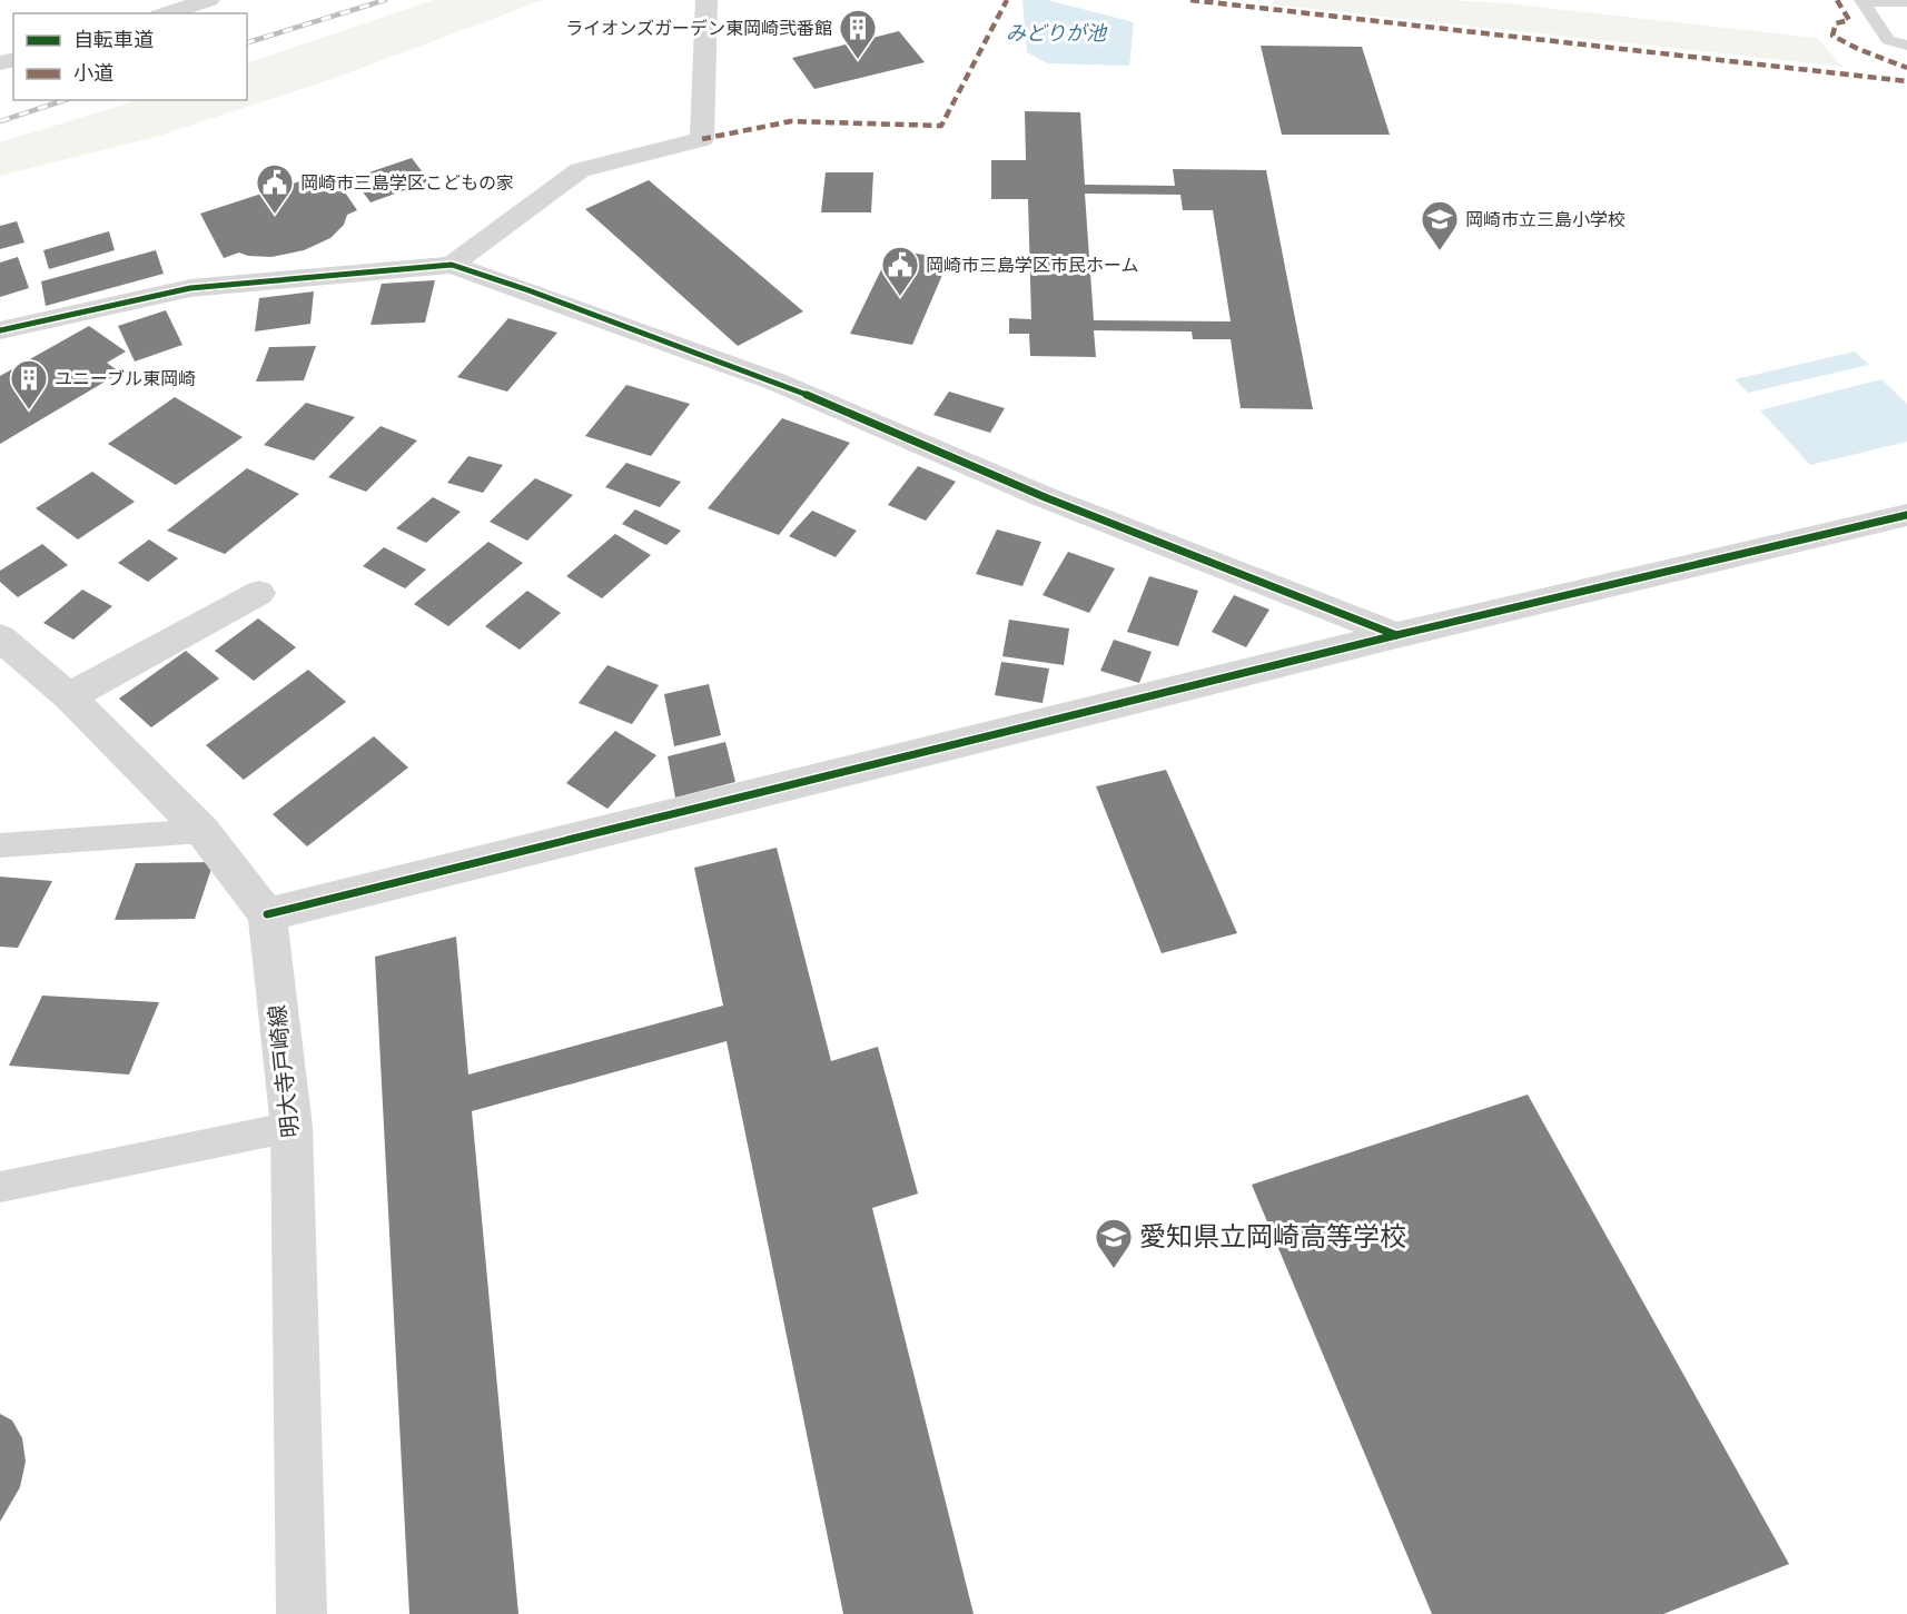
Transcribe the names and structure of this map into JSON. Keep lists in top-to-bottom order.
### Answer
{
  "streets": {
    "street": ["明大寺戸崎線"]
  },
  "water": ["みどりが池"],
  "places": {
    "building": ["ライオンズガーデン東岡崎弐番館", "ユニーブル東岡崎"],
    "public building": ["岡崎市三島学区こどもの家", "岡崎市三島学区市民ホーム"],
    "school or university": ["岡崎市立三島小学校", "愛知県立岡崎高等学校"]
  },
  "legend": ["自転車道", "小道"]
}
